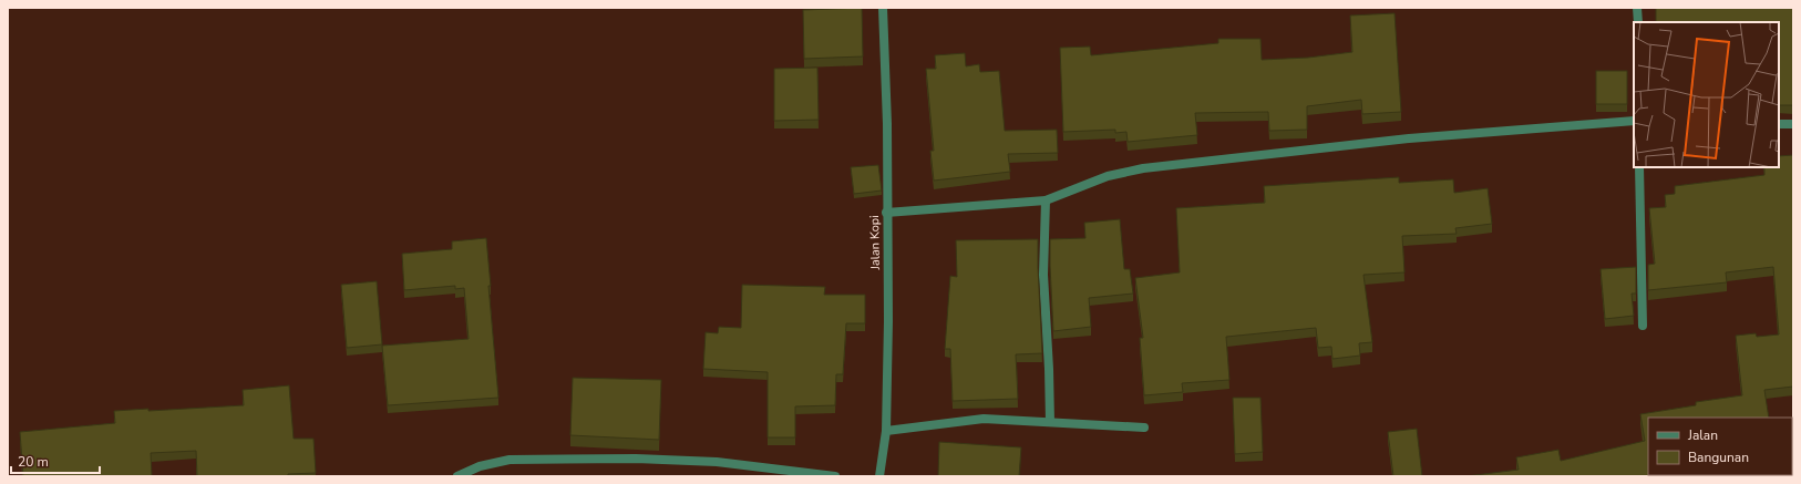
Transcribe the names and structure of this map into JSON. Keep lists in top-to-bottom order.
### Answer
{
  "streets": {
    "street": ["Jalan Kopi"]
  },
  "legend": ["Jalan", "Bangunan"],
  "scale_bar": "20 m"
}
